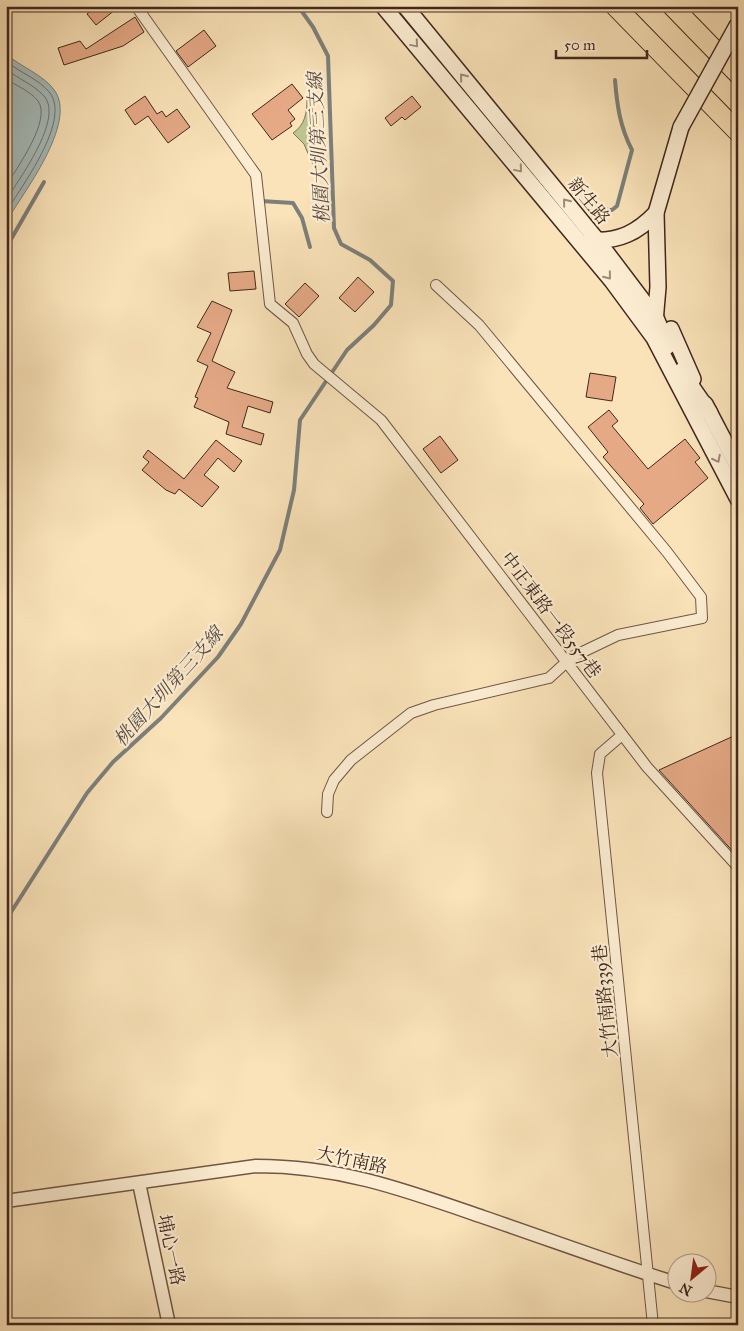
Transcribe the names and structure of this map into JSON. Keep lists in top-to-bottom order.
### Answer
{
  "streets": {
    "main road": ["新生路"],
    "street": [
      "中正東路一段557巷",
      "大竹南路339巷",
      "大竹南路",
      "埔心一路"
    ]
  },
  "crossings": [
    ["中正東路一段557巷", "大竹南路339巷"],
    ["大竹南路339巷", "大竹南路"],
    ["大竹南路", "埔心一路"]
  ],
  "water": ["桃園大圳第三支線"],
  "scale_bar": "50 m",
  "north": "bottom left"
}
